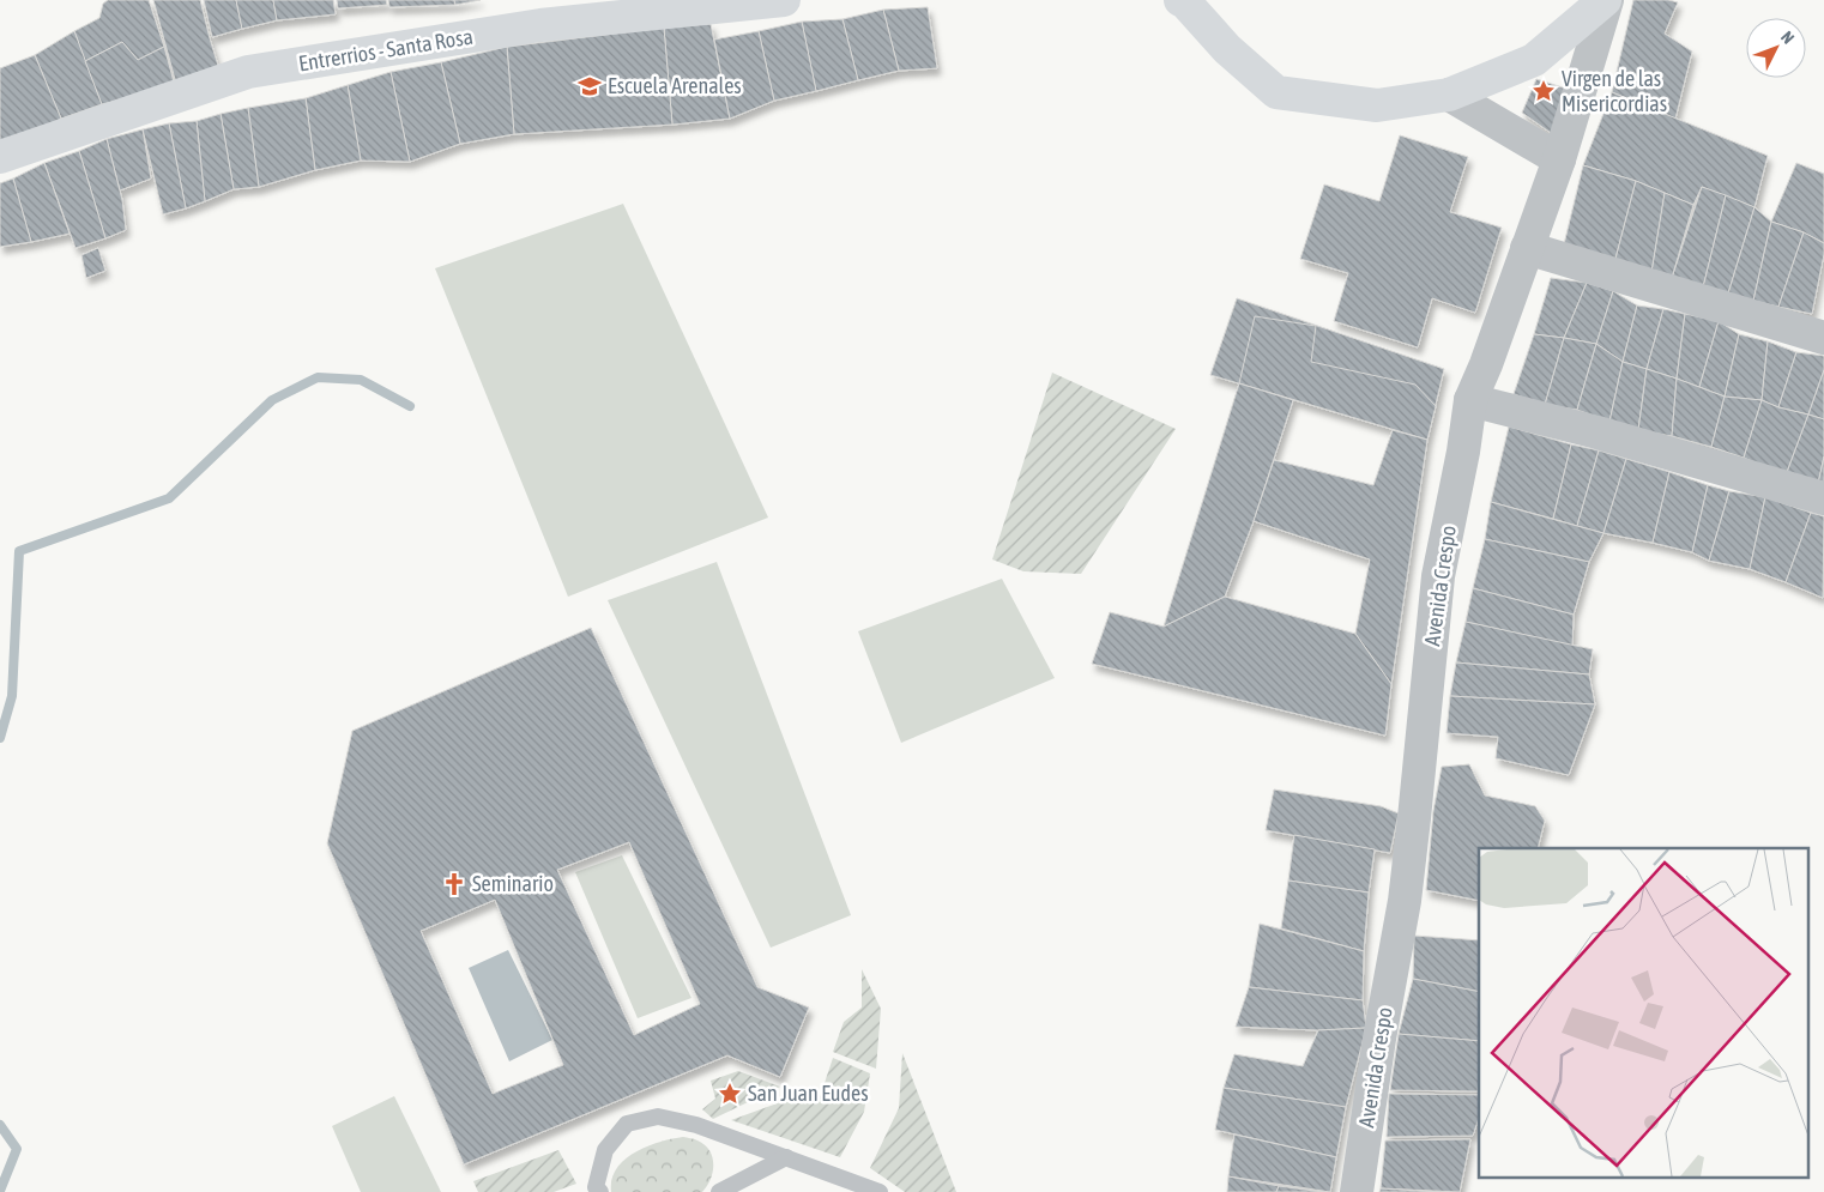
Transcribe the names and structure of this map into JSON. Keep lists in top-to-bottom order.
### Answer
{
  "streets": {
    "main road": ["Entrerrios - Santa Rosa"],
    "street": ["Avenida Crespo"]
  },
  "places": {
    "school or university": ["Escuela Arenales"],
    "place": ["Virgen de las Misericordias", "San Juan Eudes"],
    "church": ["Seminario"]
  },
  "north": "top right"
}
